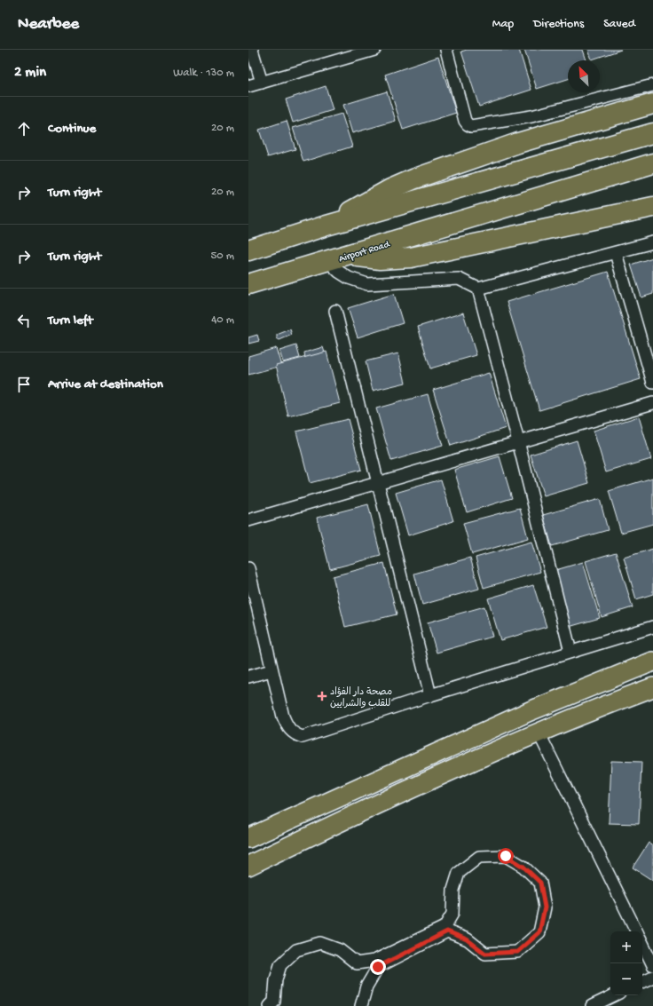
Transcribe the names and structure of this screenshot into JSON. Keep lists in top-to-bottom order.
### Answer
{
  "streets": {
    "highway": ["Airport Road"]
  },
  "places": {
    "health": ["مصحة دار الفؤاد للقلب والشرايين"]
  },
  "north": "top left",
  "page": {
    "header": "Nearbee",
    "nav": ["Map", "Directions", "Saved"],
    "heading": ["2 min", "Walk · 130 m"],
    "list": [
      ["Continue", "20 m"],
      ["Turn right", "20 m"],
      ["Turn right", "50 m"],
      ["Turn left", "40 m"],
      "Arrive at destination"
    ],
    "map_buttons": ["+", "−"]
  }
}
